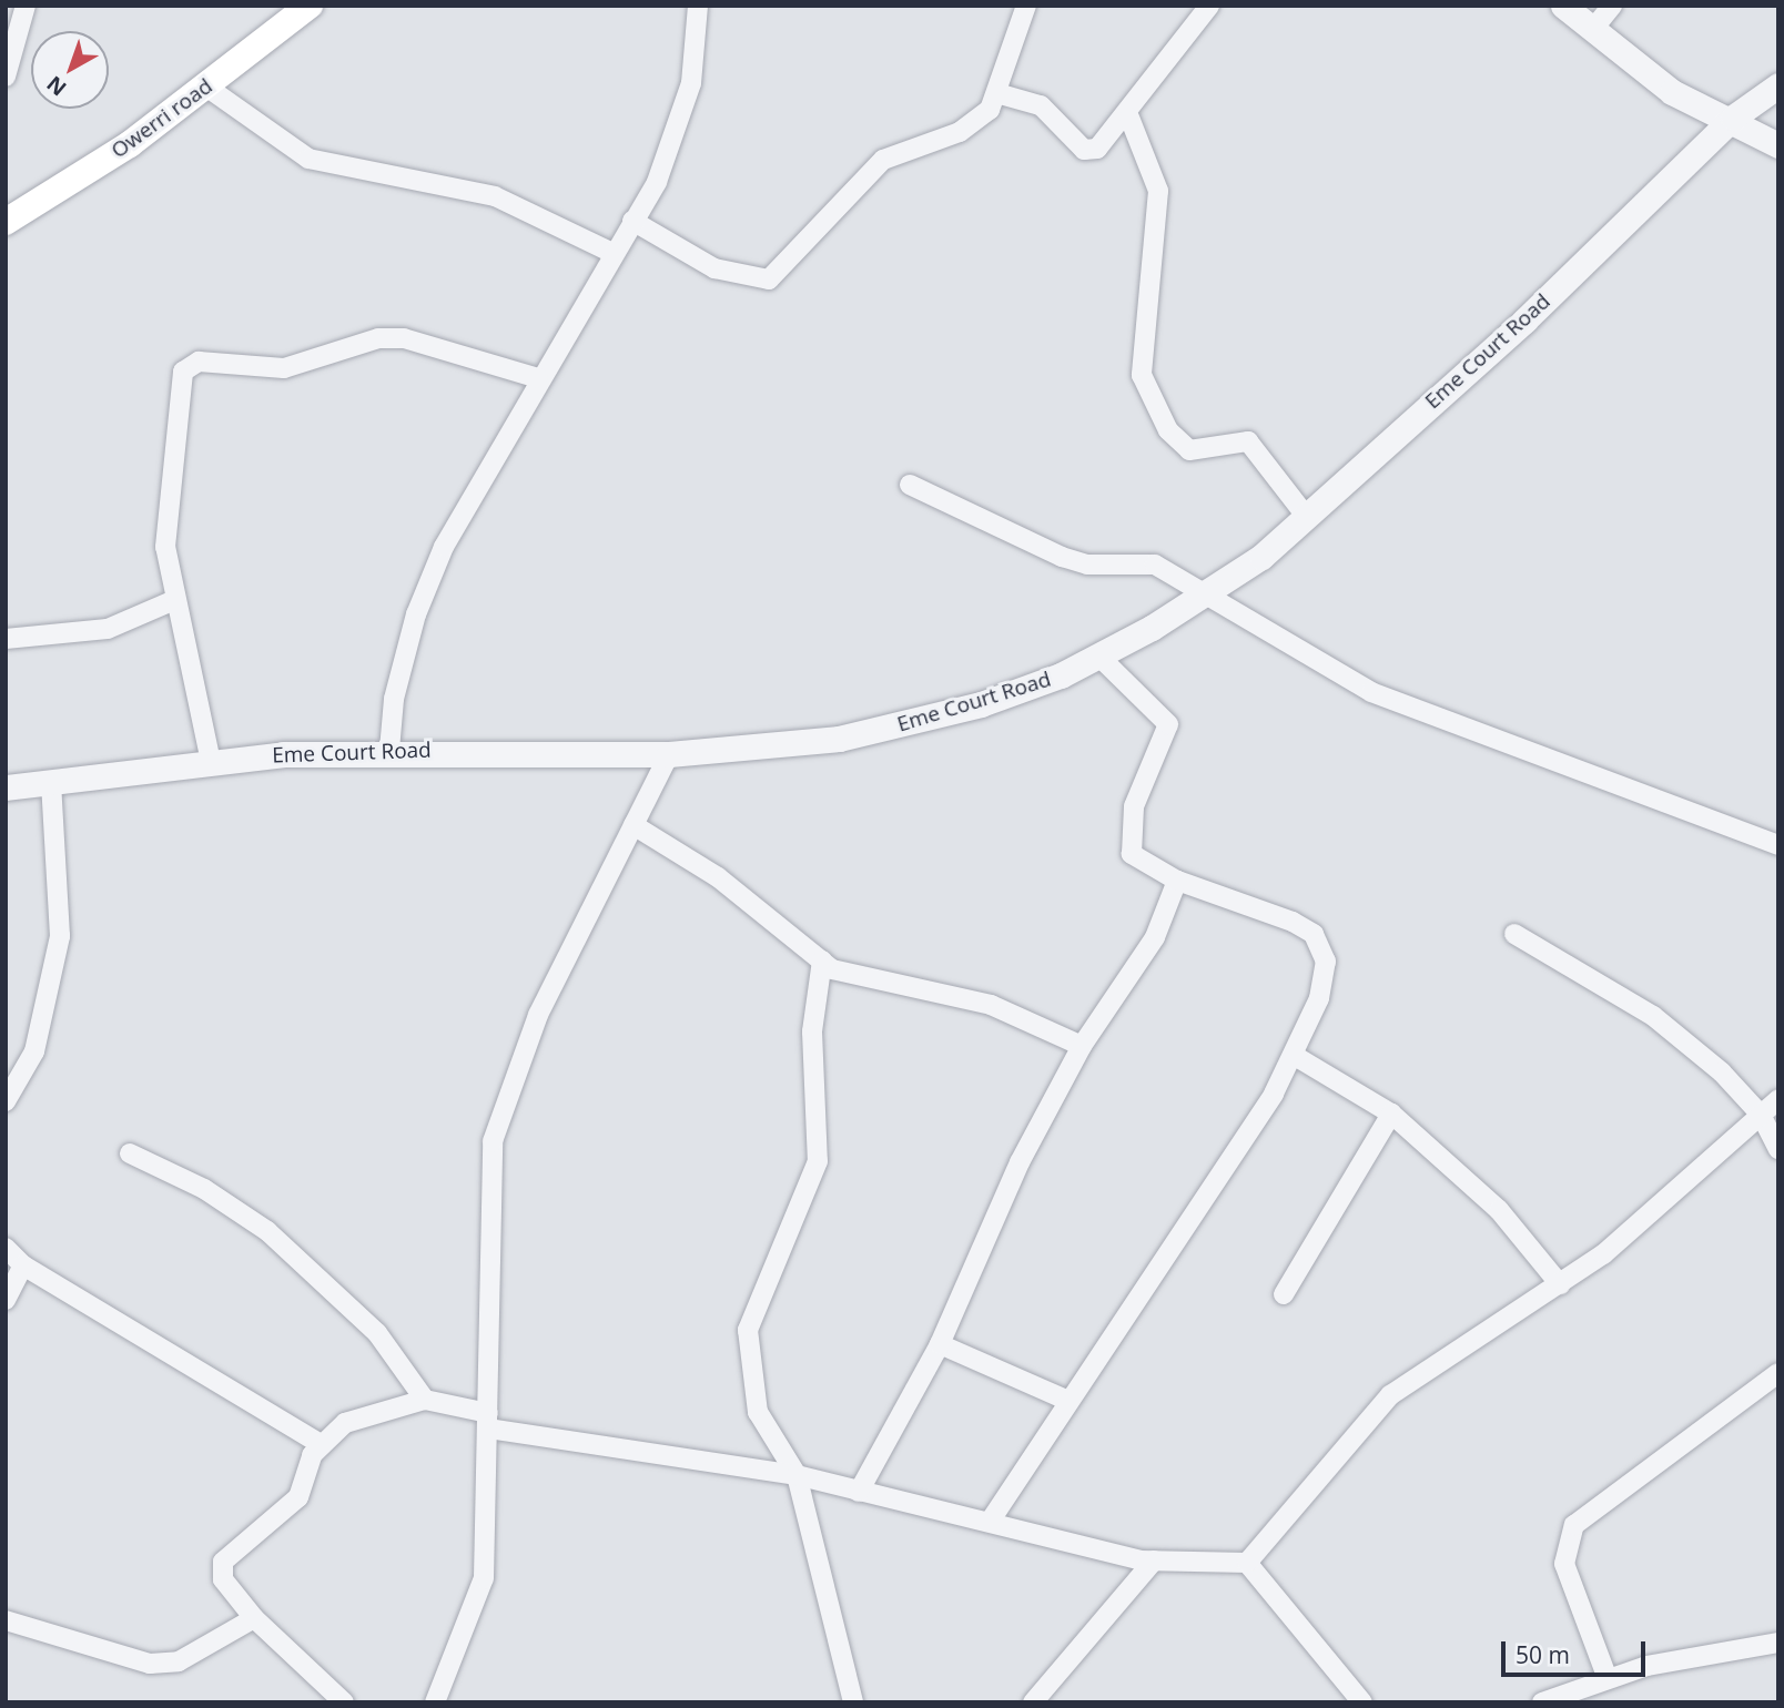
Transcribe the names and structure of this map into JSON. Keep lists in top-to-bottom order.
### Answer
{
  "streets": {
    "main road": ["Owerri road"],
    "street": ["Eme Court Road"]
  },
  "scale_bar": "50 m",
  "north": "bottom left"
}
